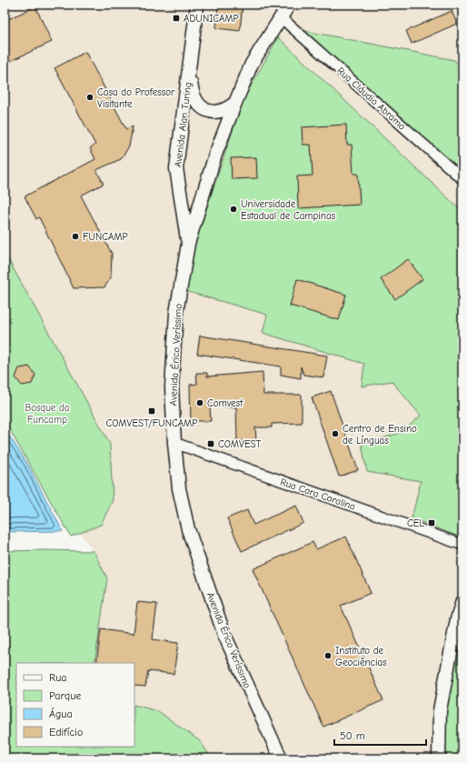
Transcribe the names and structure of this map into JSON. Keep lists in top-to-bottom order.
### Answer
{
  "streets": {
    "street": [
      "Rua Cláudio Abramo",
      "Avenida Alan Turing",
      "Avenida Érico Veríssimo",
      "Rua Cora Coralina"
    ]
  },
  "crossings": [
    ["Rua Cláudio Abramo", "Avenida Érico Veríssimo"],
    ["Avenida Alan Turing", "Avenida Érico Veríssimo"],
    ["Avenida Érico Veríssimo", "Rua Cora Coralina"]
  ],
  "parks": ["Bosque da Funcamp"],
  "places": {
    "transit": [
      "ADUNICAMP",
      "COMVEST/FUNCAMP",
      "COMVEST",
      "CEL"
    ],
    "other": [
      "Casa do Professor Visitante",
      "Universidade Estadual de Campinas",
      "FUNCAMP",
      "Comvest",
      "Centro de Ensino de Línguas",
      "Instituto de Geociências"
    ]
  },
  "legend": [
    "Rua",
    "Parque",
    "Água",
    "Edifício"
  ],
  "scale_bar": "50 m"
}
